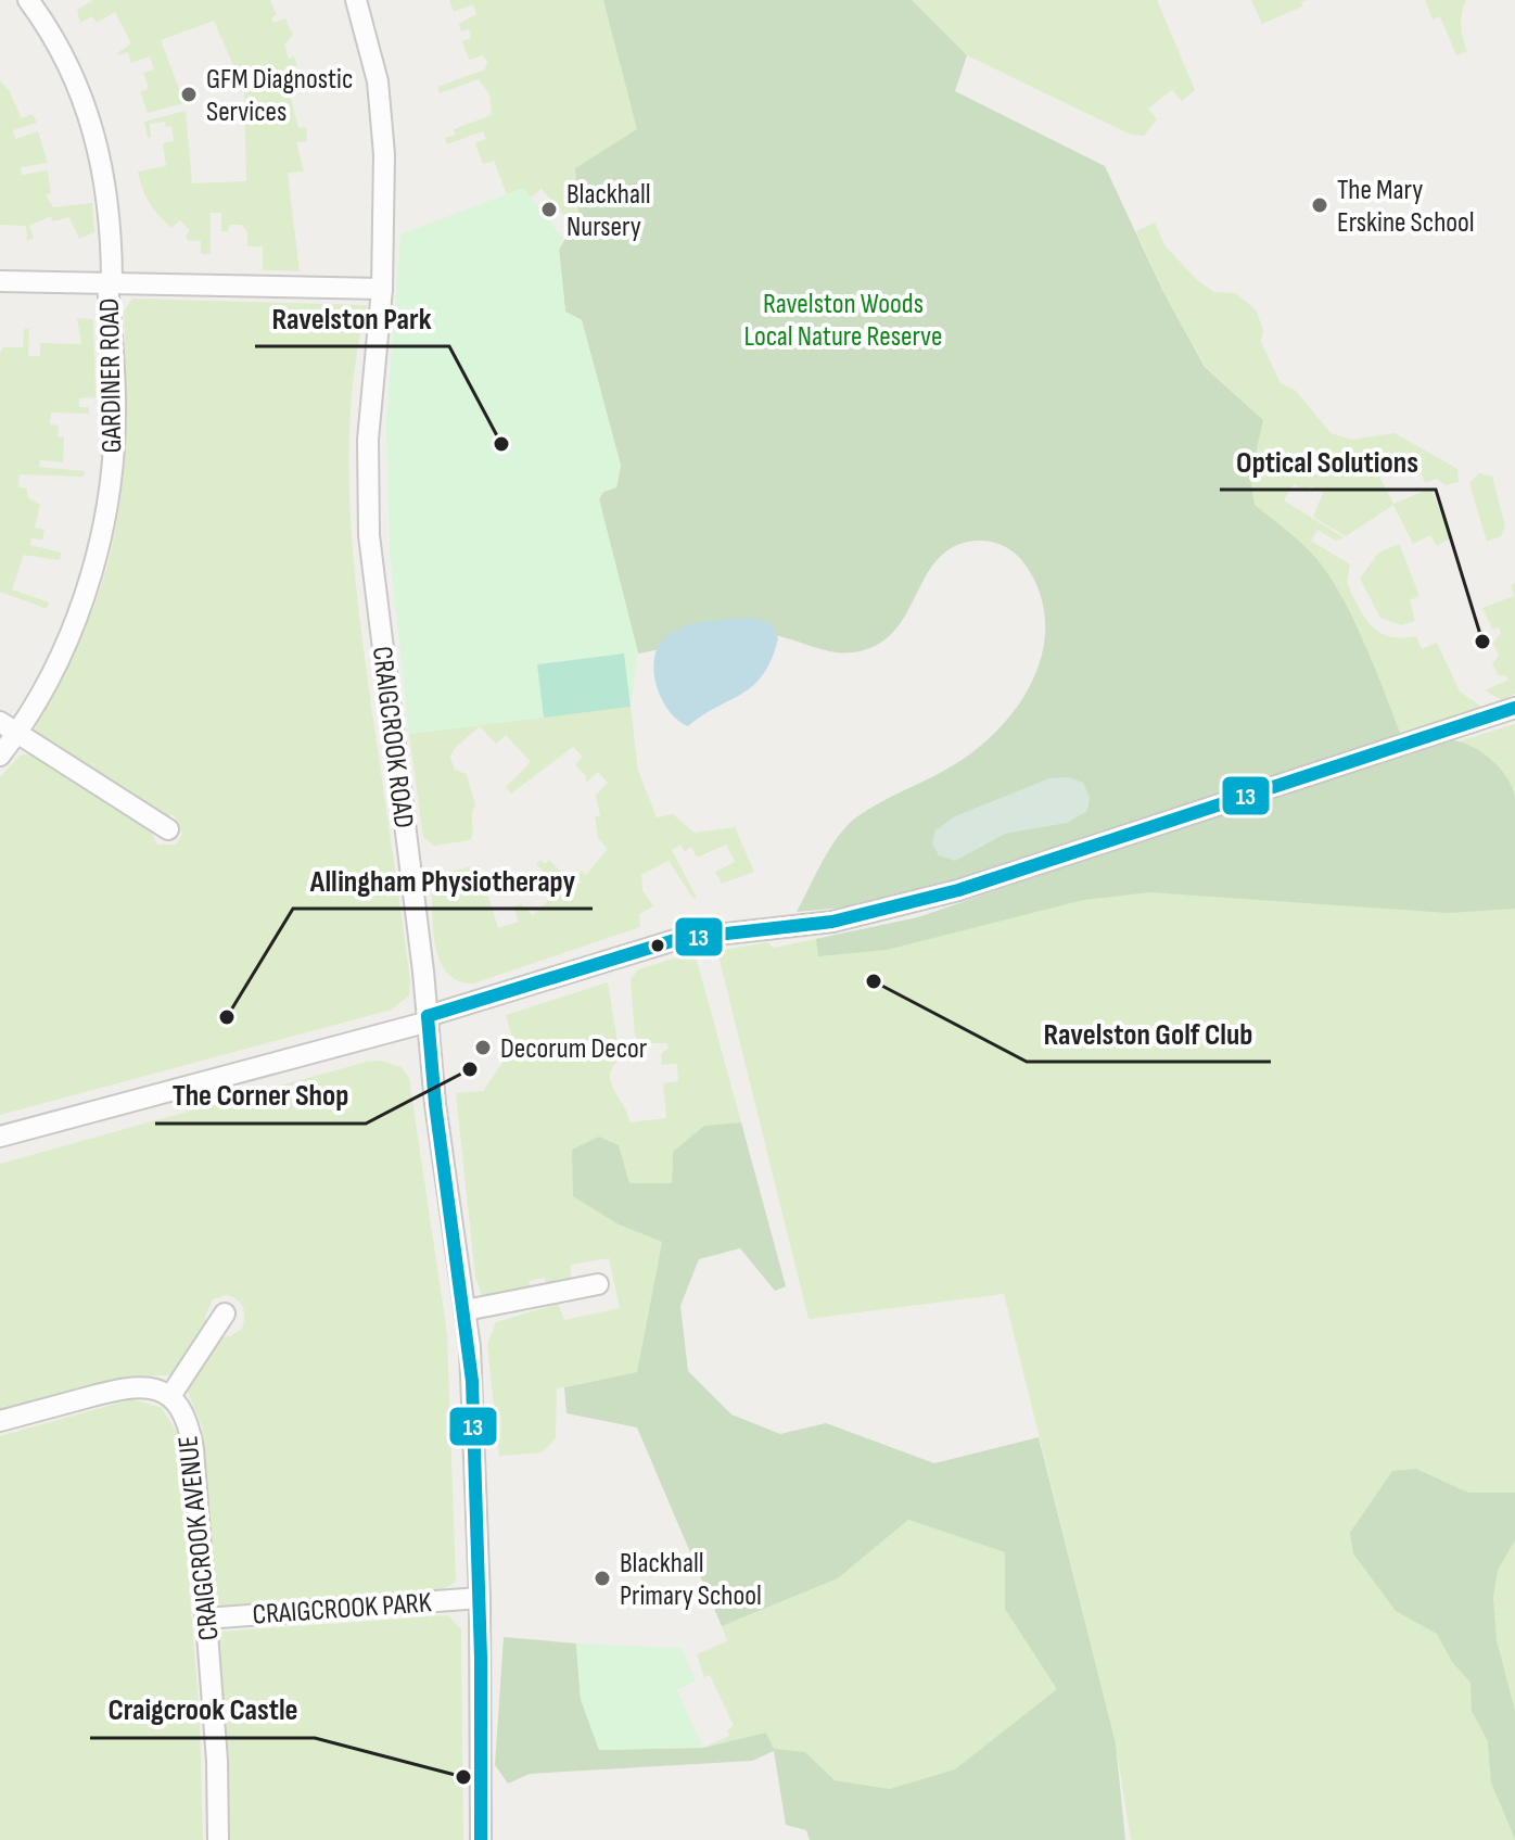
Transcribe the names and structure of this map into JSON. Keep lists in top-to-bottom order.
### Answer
{
  "streets": {
    "street": [
      "GARDINER ROAD",
      "CRAIGCROOK ROAD",
      "CRAIGCROOK AVENUE",
      "CRAIGCROOK PARK"
    ]
  },
  "crossings": [
    ["CRAIGCROOK ROAD", "CRAIGCROOK PARK"],
    ["CRAIGCROOK AVENUE", "CRAIGCROOK PARK"]
  ],
  "parks": ["Ravelston Woods Local Nature Reserve"],
  "places": [
    "GFM Diagnostic Services",
    "The Mary Erskine School",
    "Blackhall Nursery",
    "Ravelston Park",
    "Optical Solutions",
    "Ravelston Golf Club",
    "Allingham Physiotherapy",
    "Decorum Decor",
    "The Corner Shop",
    "Blackhall Primary School",
    "Craigcrook Castle"
  ],
  "lines": ["transit line 13"]
}
